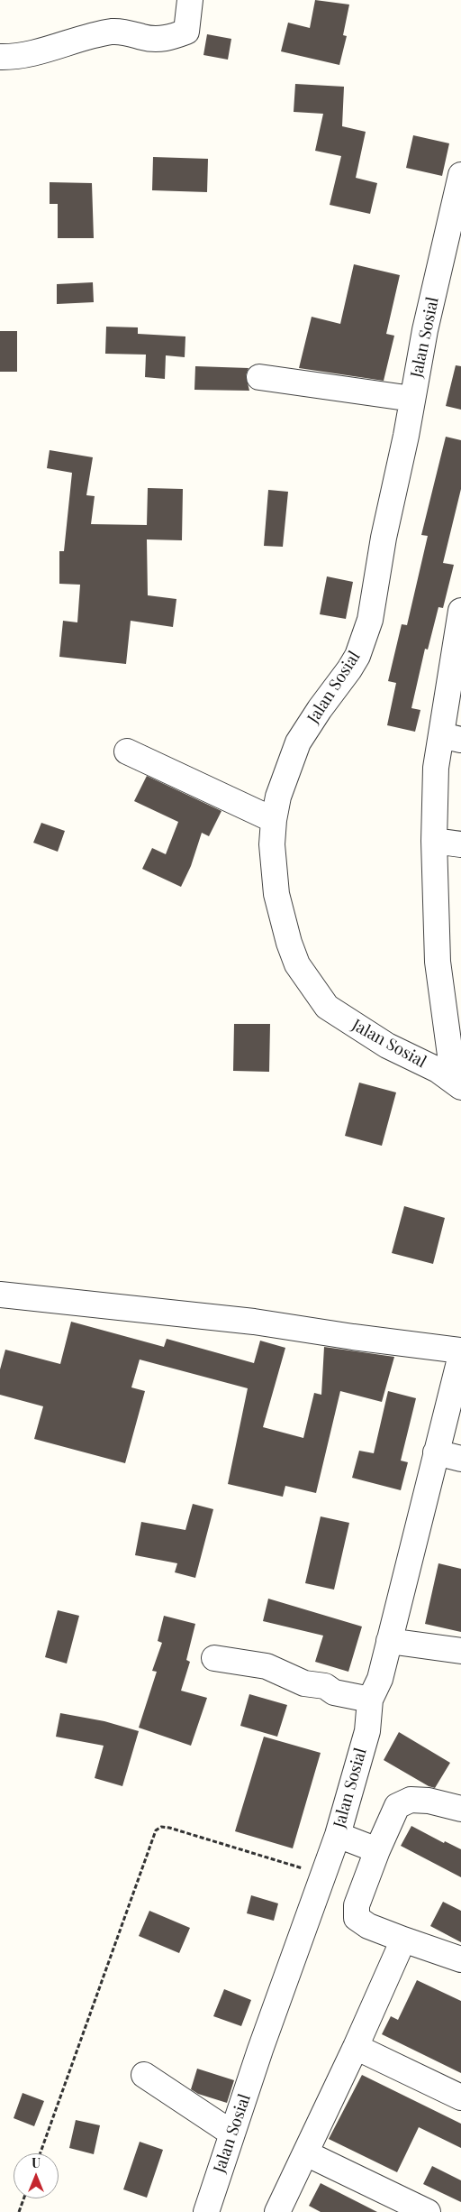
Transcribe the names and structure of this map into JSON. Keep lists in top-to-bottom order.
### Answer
{
  "streets": {
    "street": ["Jalan Sosial"]
  },
  "north": "top"
}
